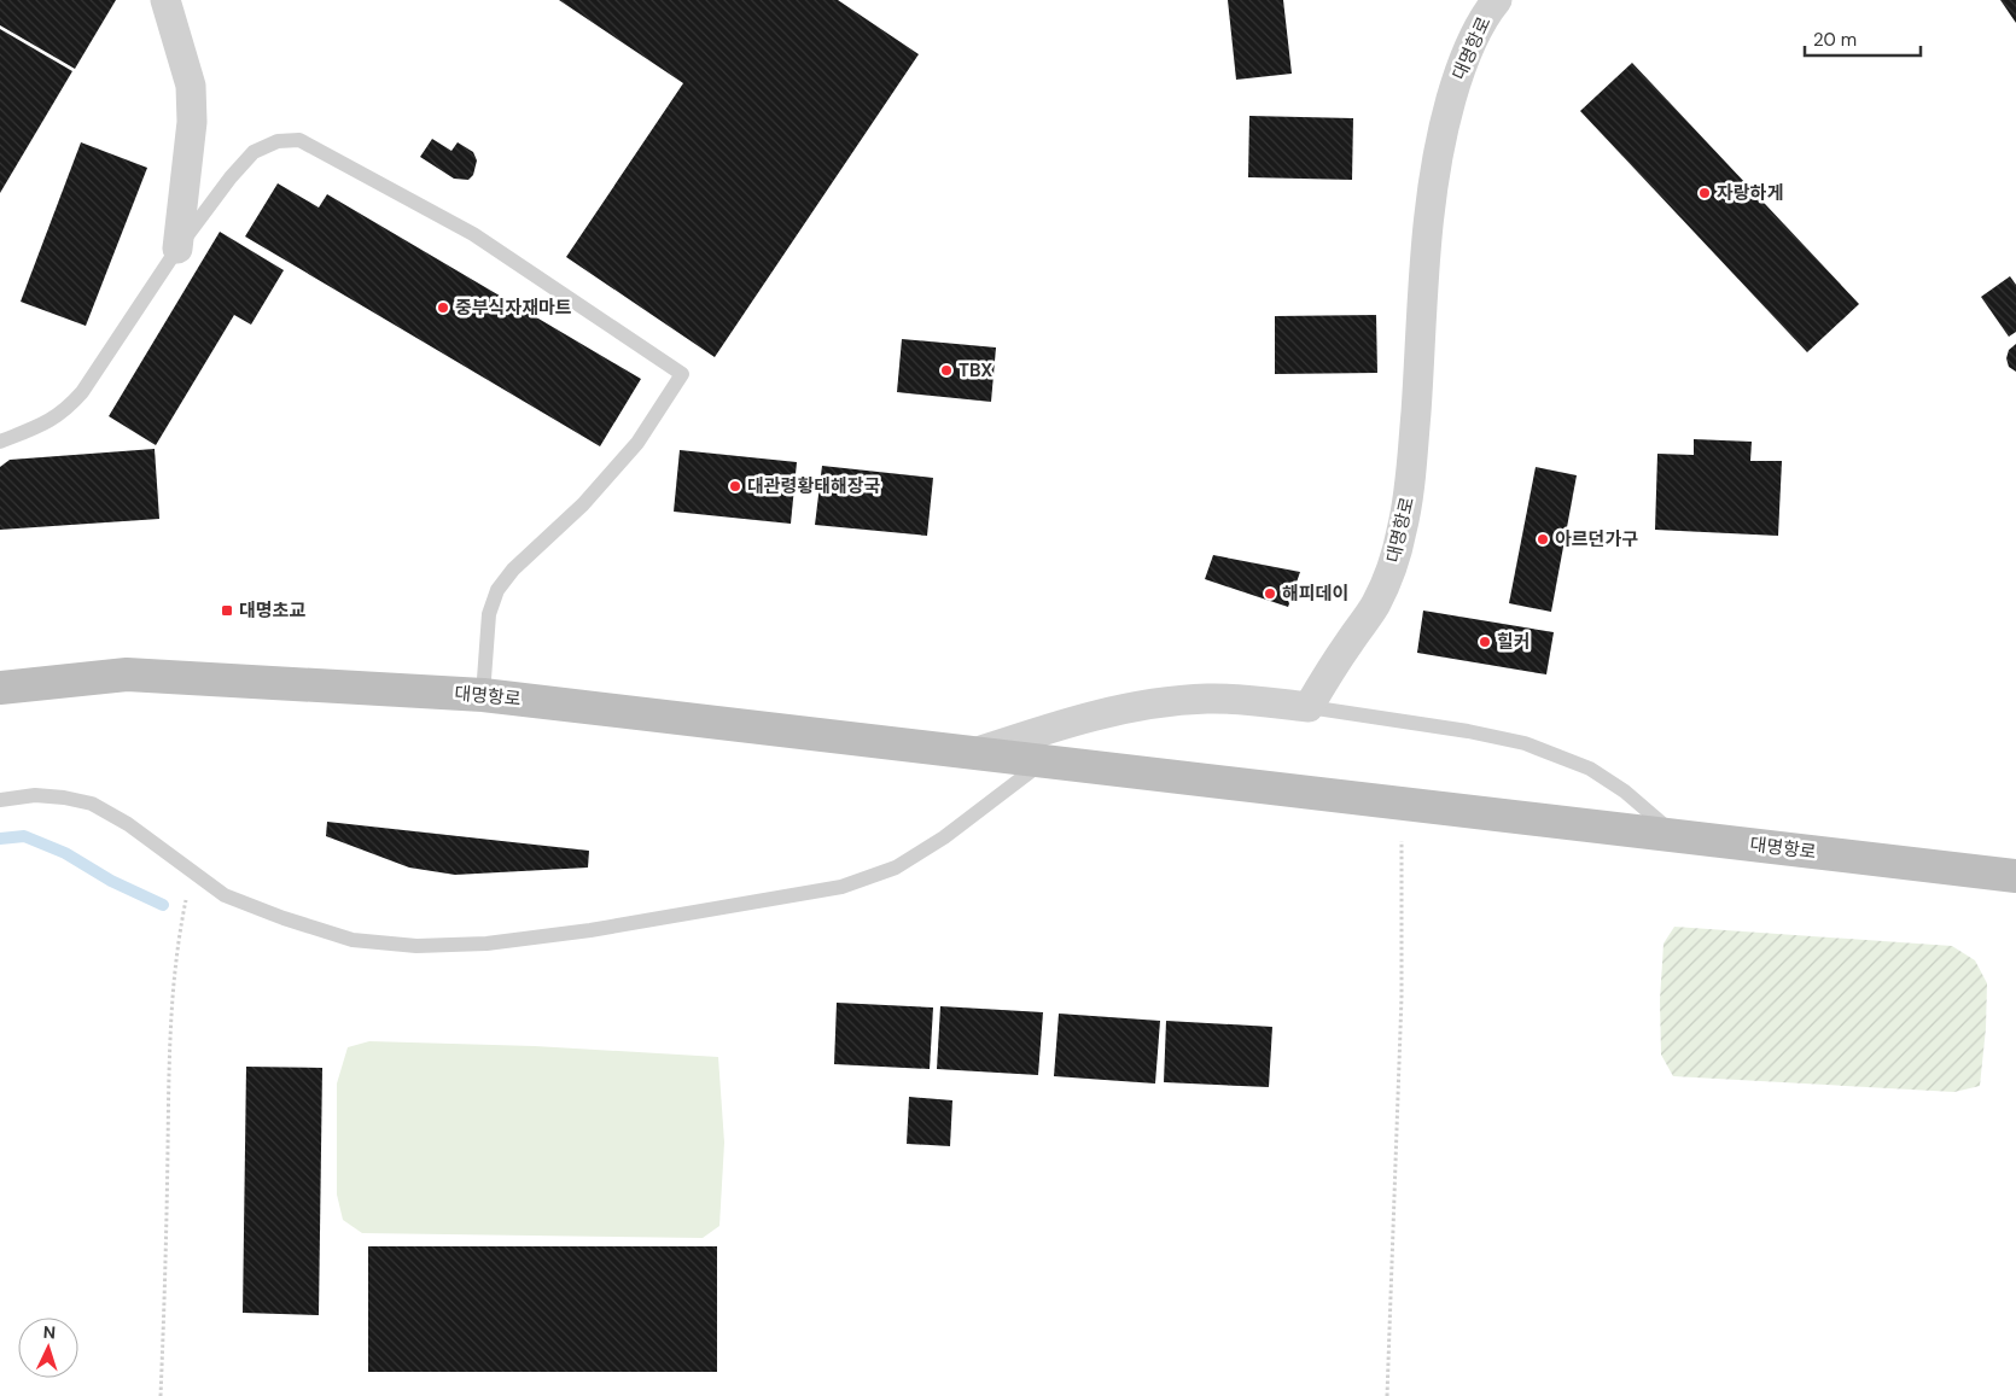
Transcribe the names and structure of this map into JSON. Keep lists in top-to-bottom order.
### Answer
{
  "streets": {
    "main road": ["대명항로"]
  },
  "places": {
    "other": [
      "자랑하게",
      "중부식자재마트",
      "TBX",
      "대관령황태해장국",
      "아르던가구",
      "해피데이",
      "힐커"
    ],
    "transit": ["대명초교"]
  },
  "scale_bar": "20 m",
  "north": "top"
}
